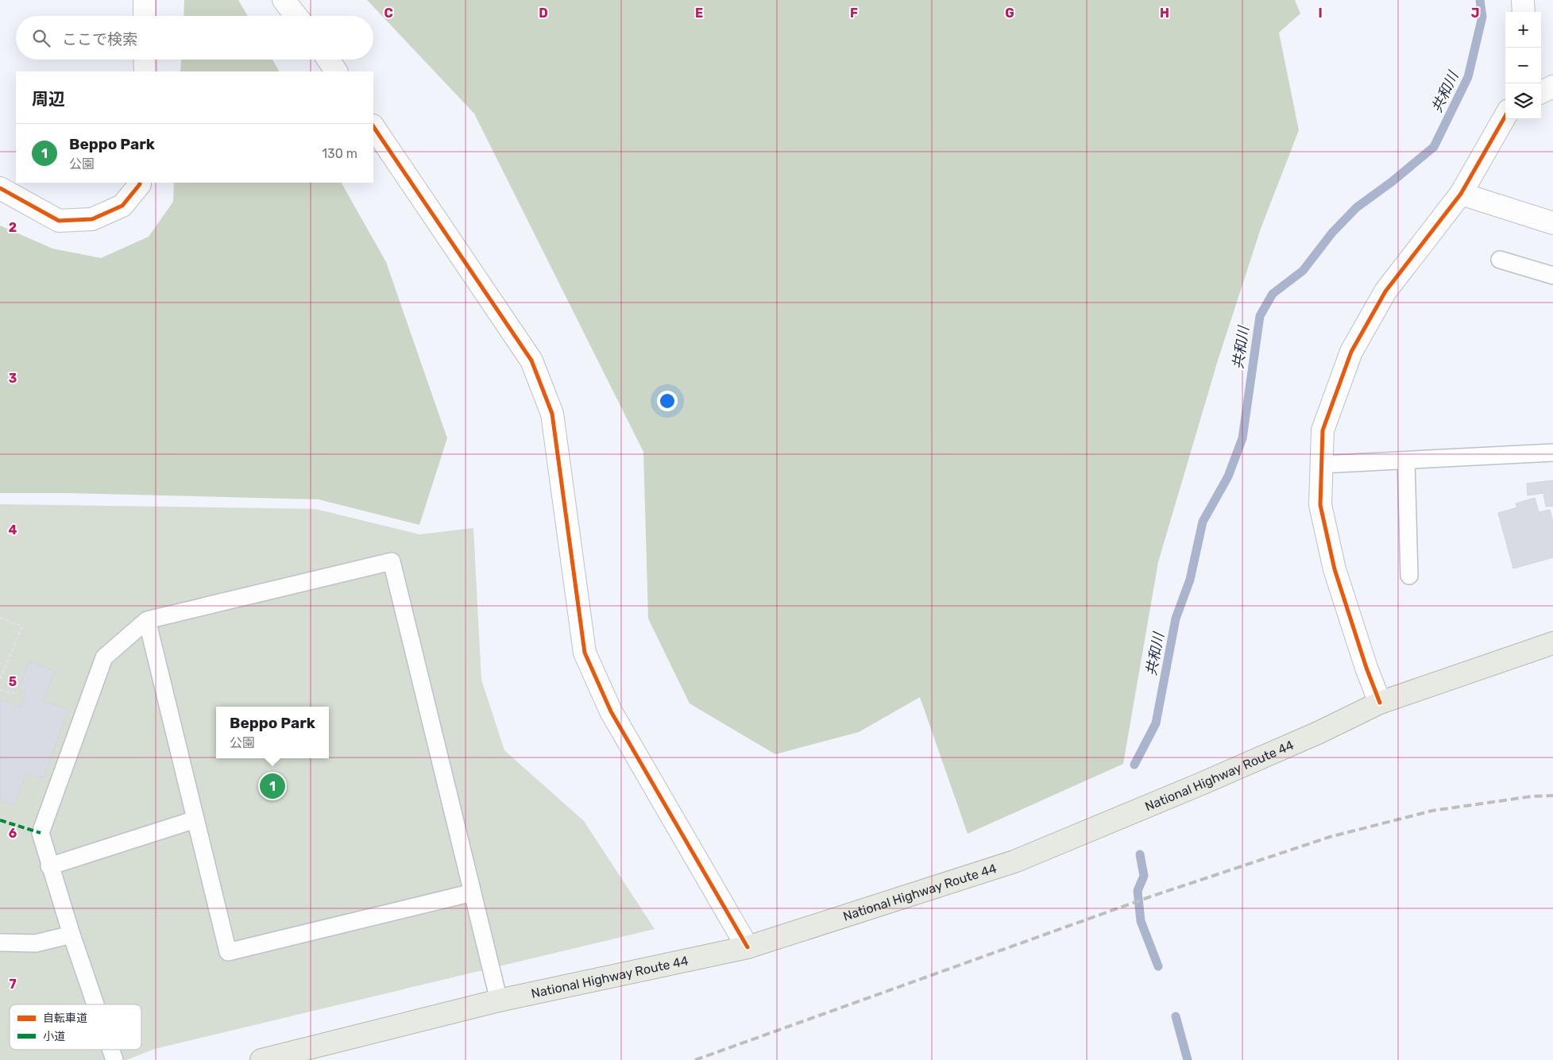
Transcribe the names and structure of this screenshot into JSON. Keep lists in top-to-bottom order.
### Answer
{
  "streets": {
    "highway": ["National Highway Route 44"]
  },
  "water": ["共和川"],
  "legend": ["自転車道", "小道"],
  "page": {
    "map_buttons": ["+", "−"],
    "search": "ここで検索",
    "heading": "周辺",
    "list": [
      {
        "mark": "1",
        "name": "Beppo Park",
        "note": "公園",
        "value": "130 m"
      }
    ],
    "popup": ["Beppo Park", "公園"],
    "pins": "1"
  },
  "grid": {
    "columns": [
      "C",
      "D",
      "E",
      "F",
      "G",
      "H",
      "I",
      "J"
    ],
    "rows": [
      "2",
      "3",
      "4",
      "5",
      "6",
      "7"
    ]
  }
}
